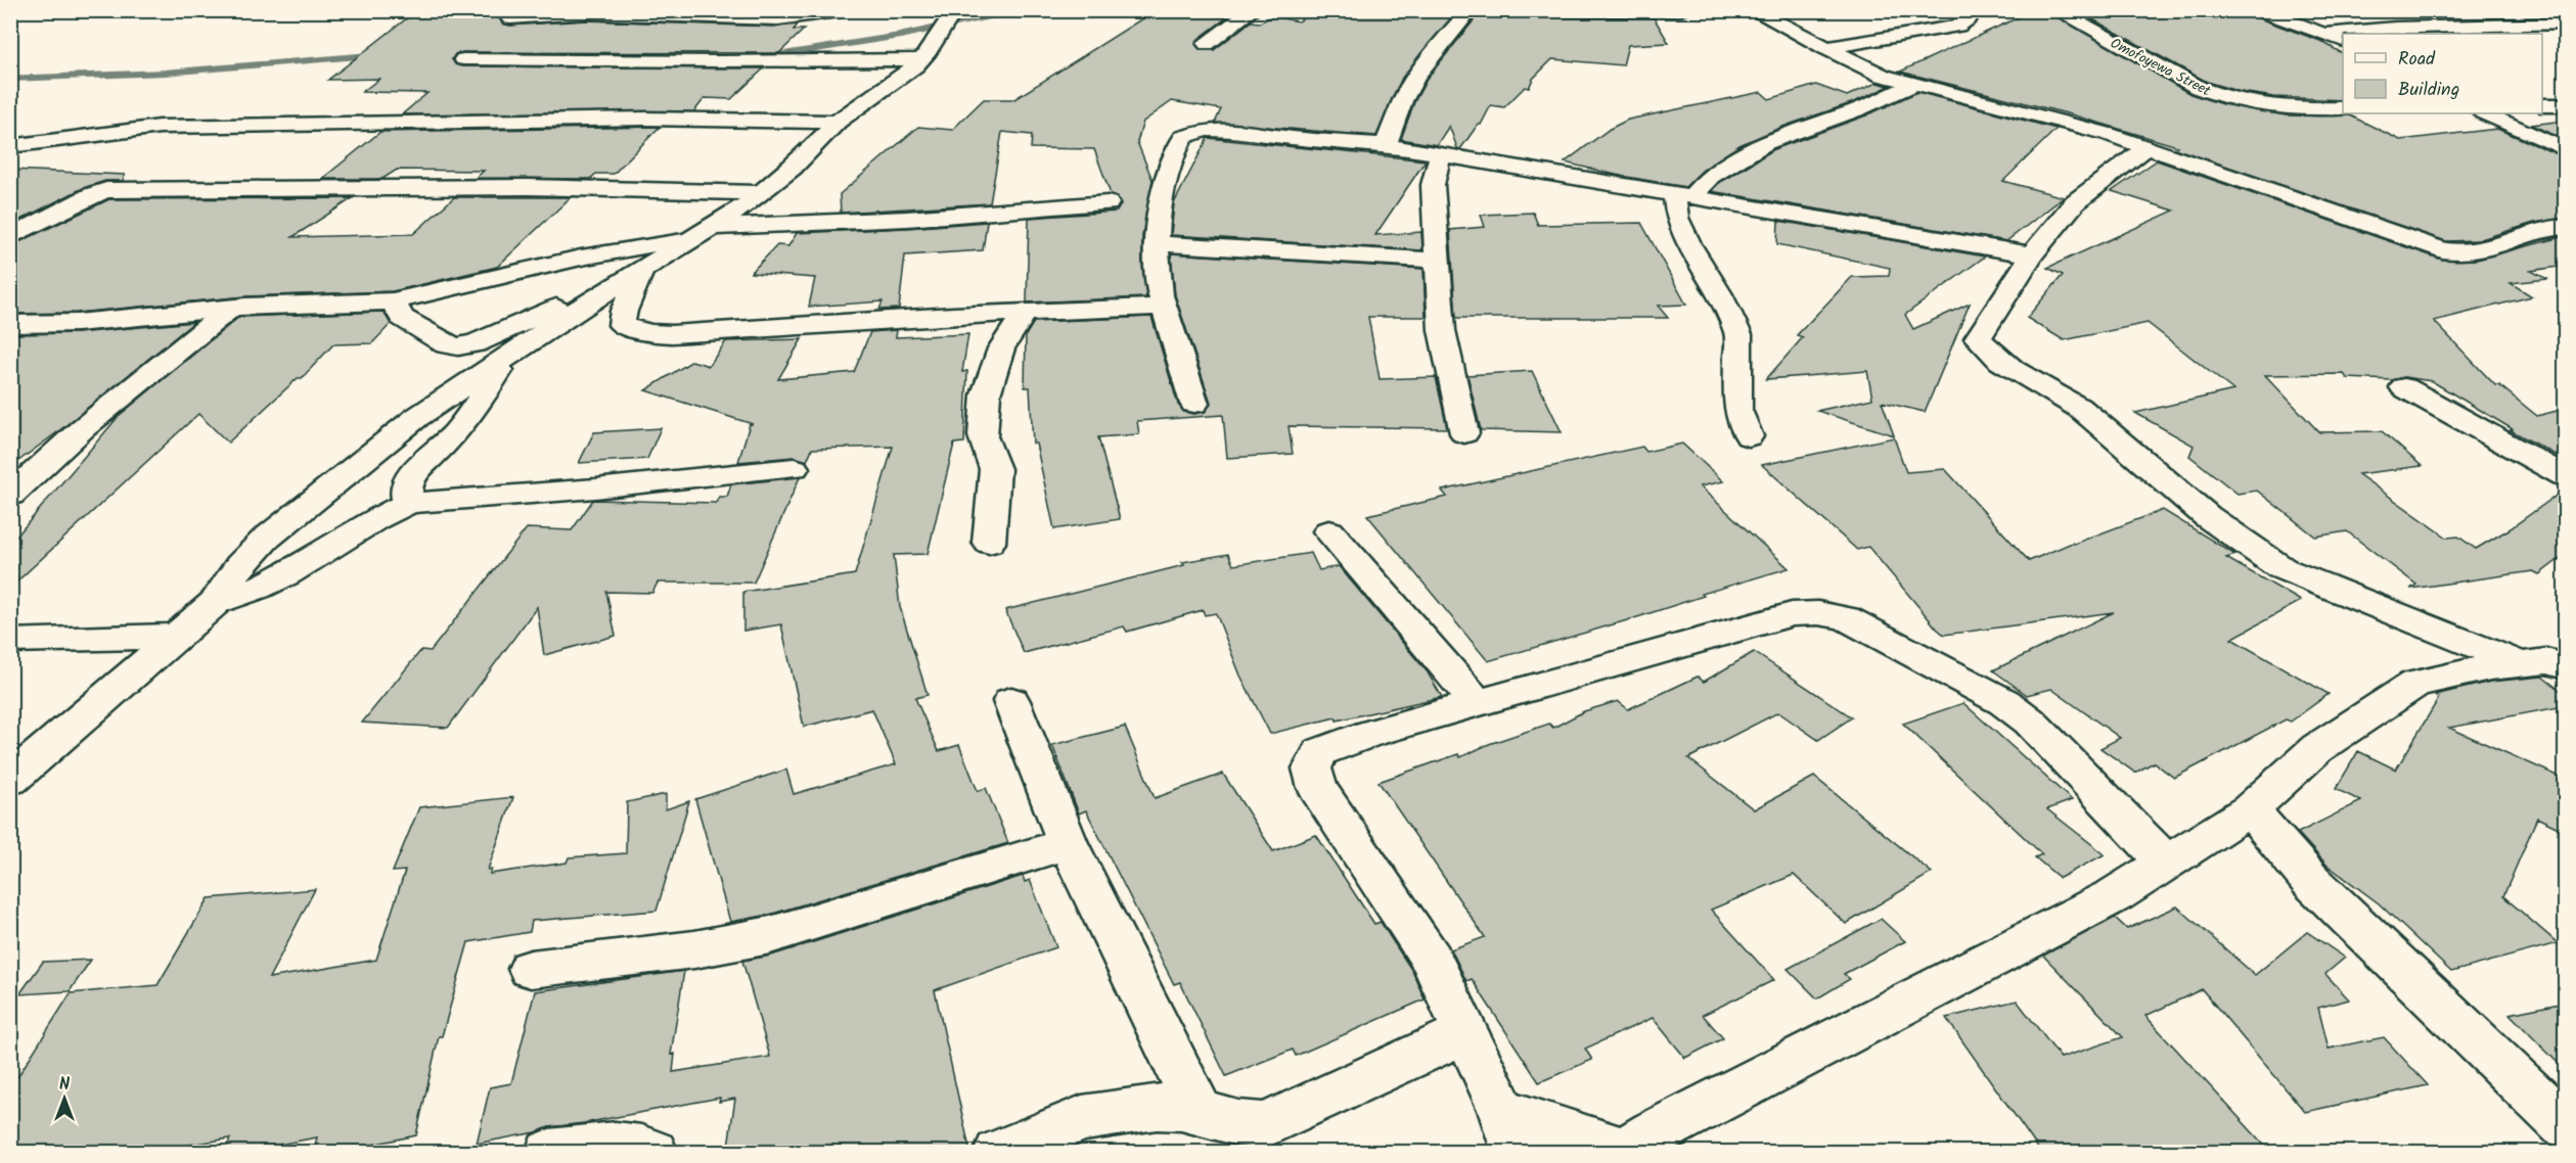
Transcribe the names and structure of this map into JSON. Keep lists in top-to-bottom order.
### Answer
{
  "streets": {
    "street": ["Omofoyewa Street"]
  },
  "legend": ["Road", "Building"],
  "north": "top"
}
